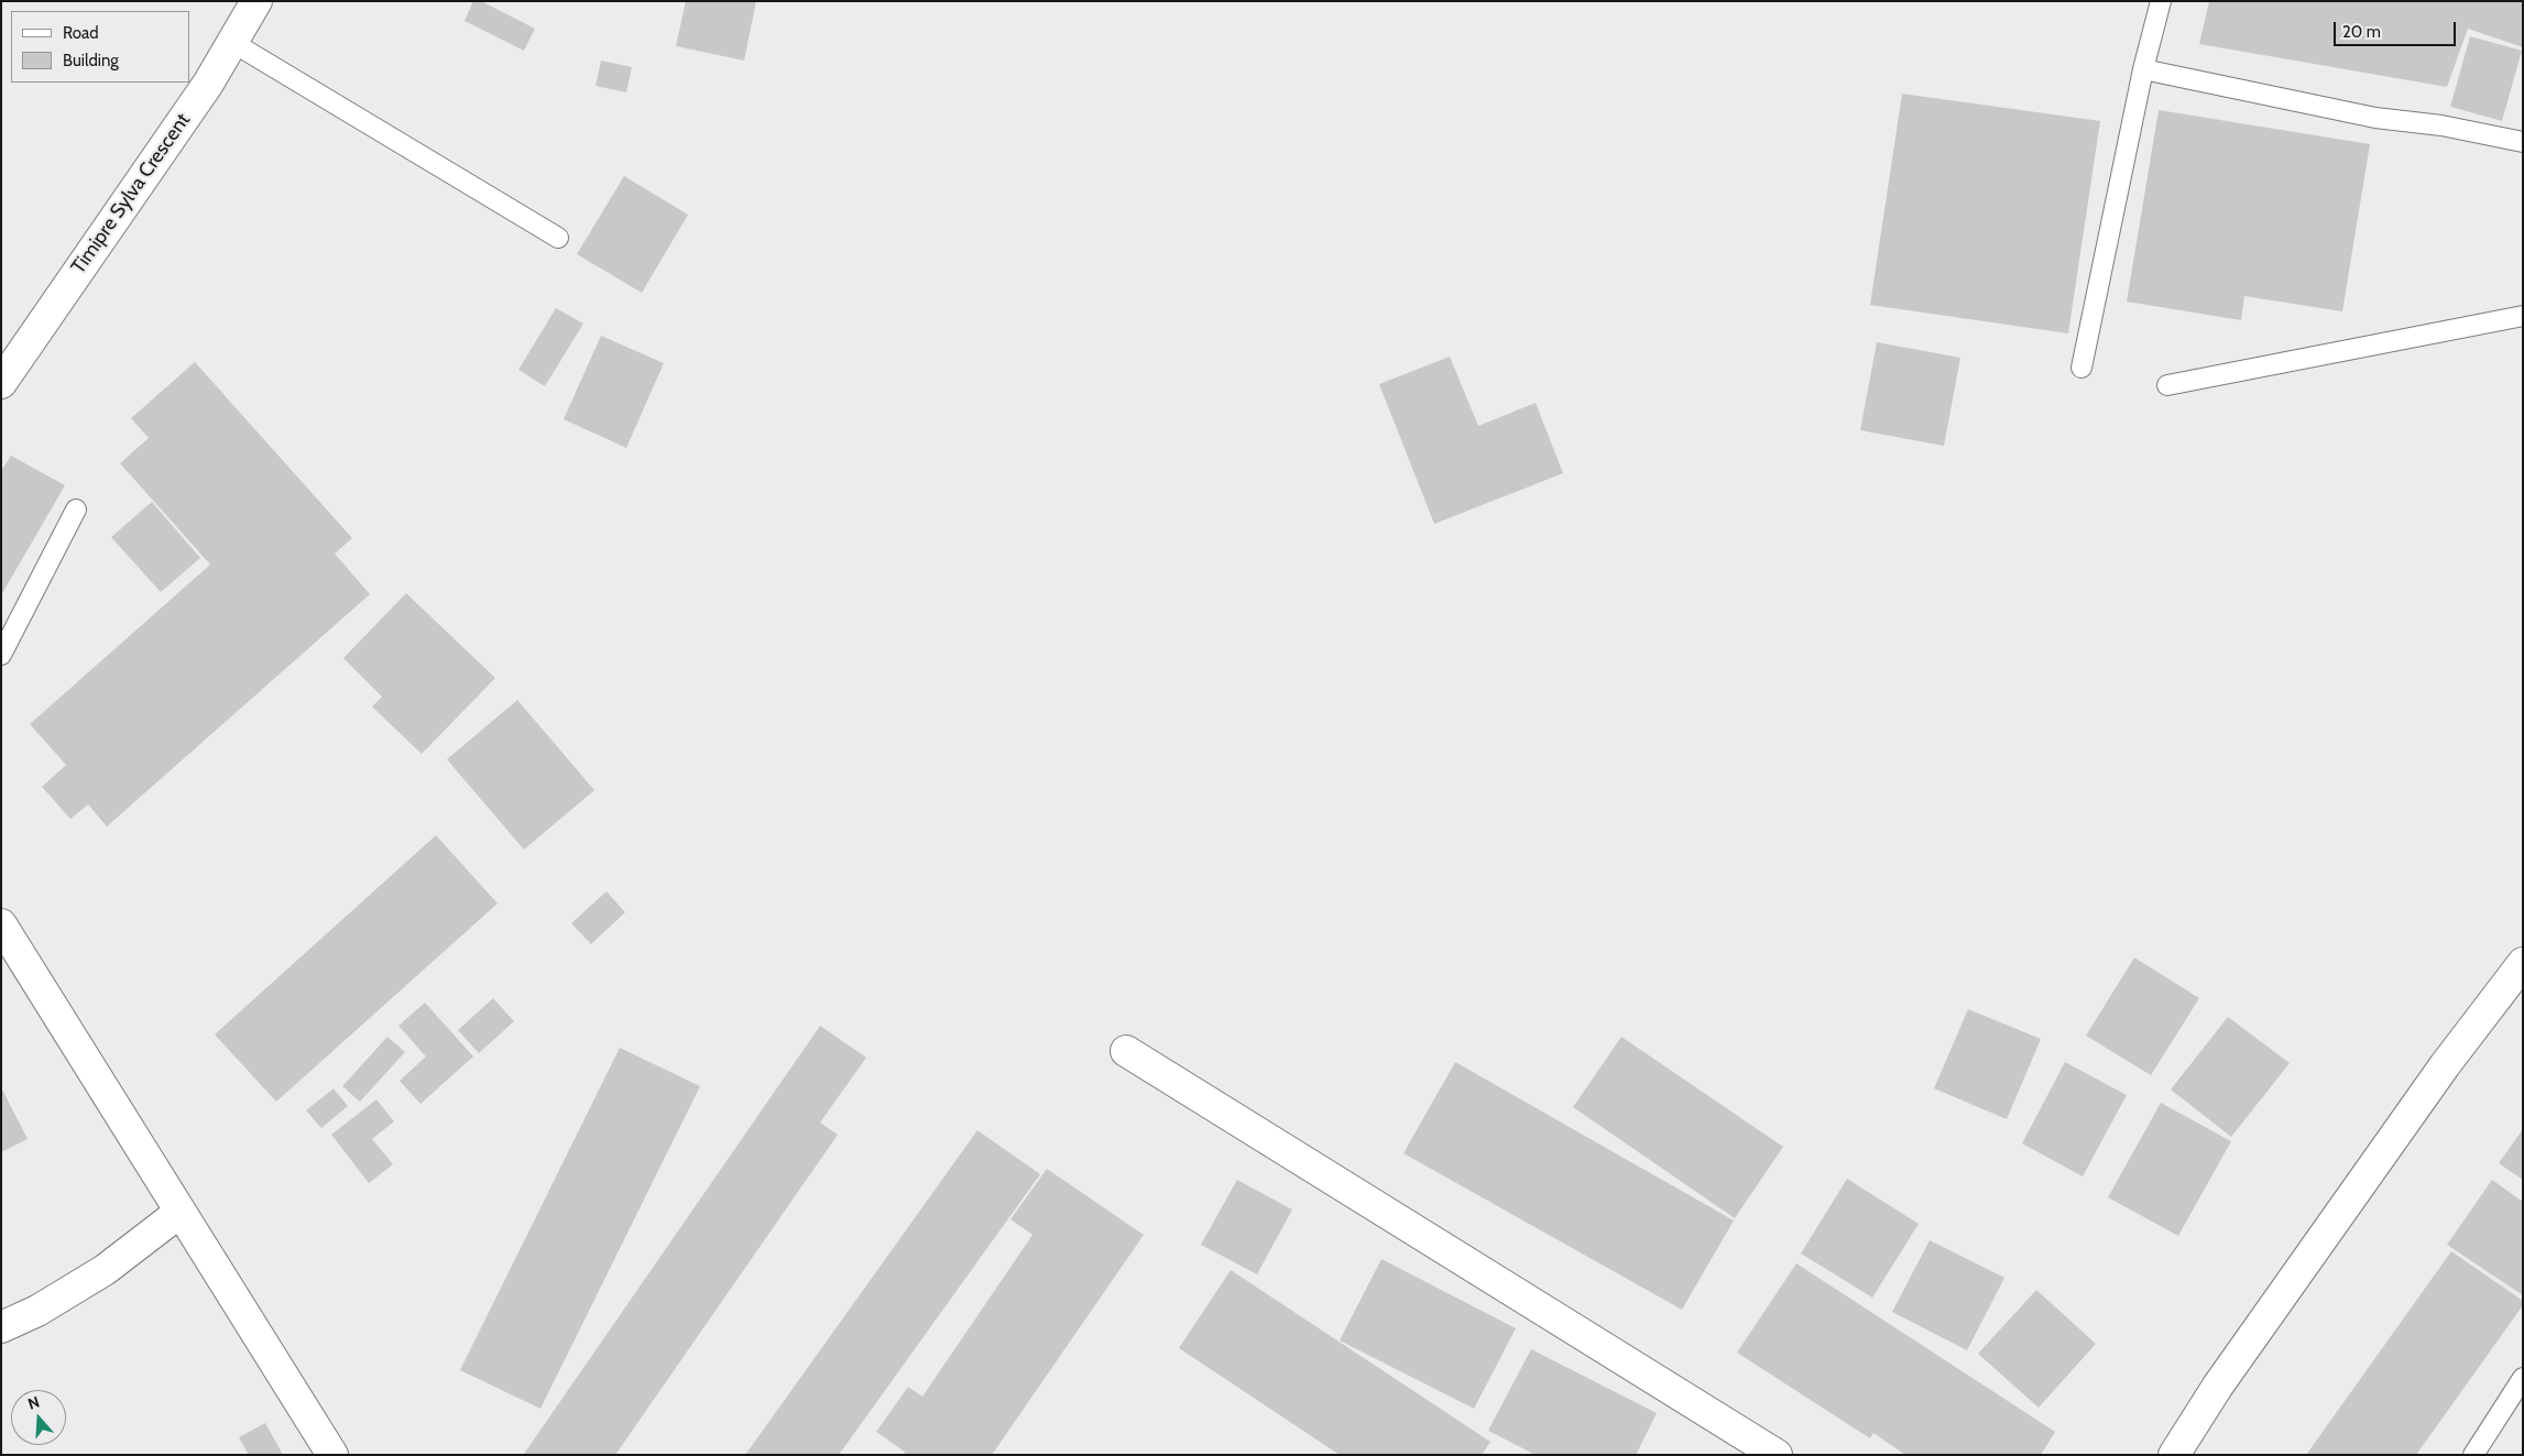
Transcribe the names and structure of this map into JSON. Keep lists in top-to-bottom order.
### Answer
{
  "streets": {
    "street": ["Timipre Sylva Crescent"]
  },
  "legend": ["Road", "Building"],
  "scale_bar": "20 m",
  "north": "top"
}
